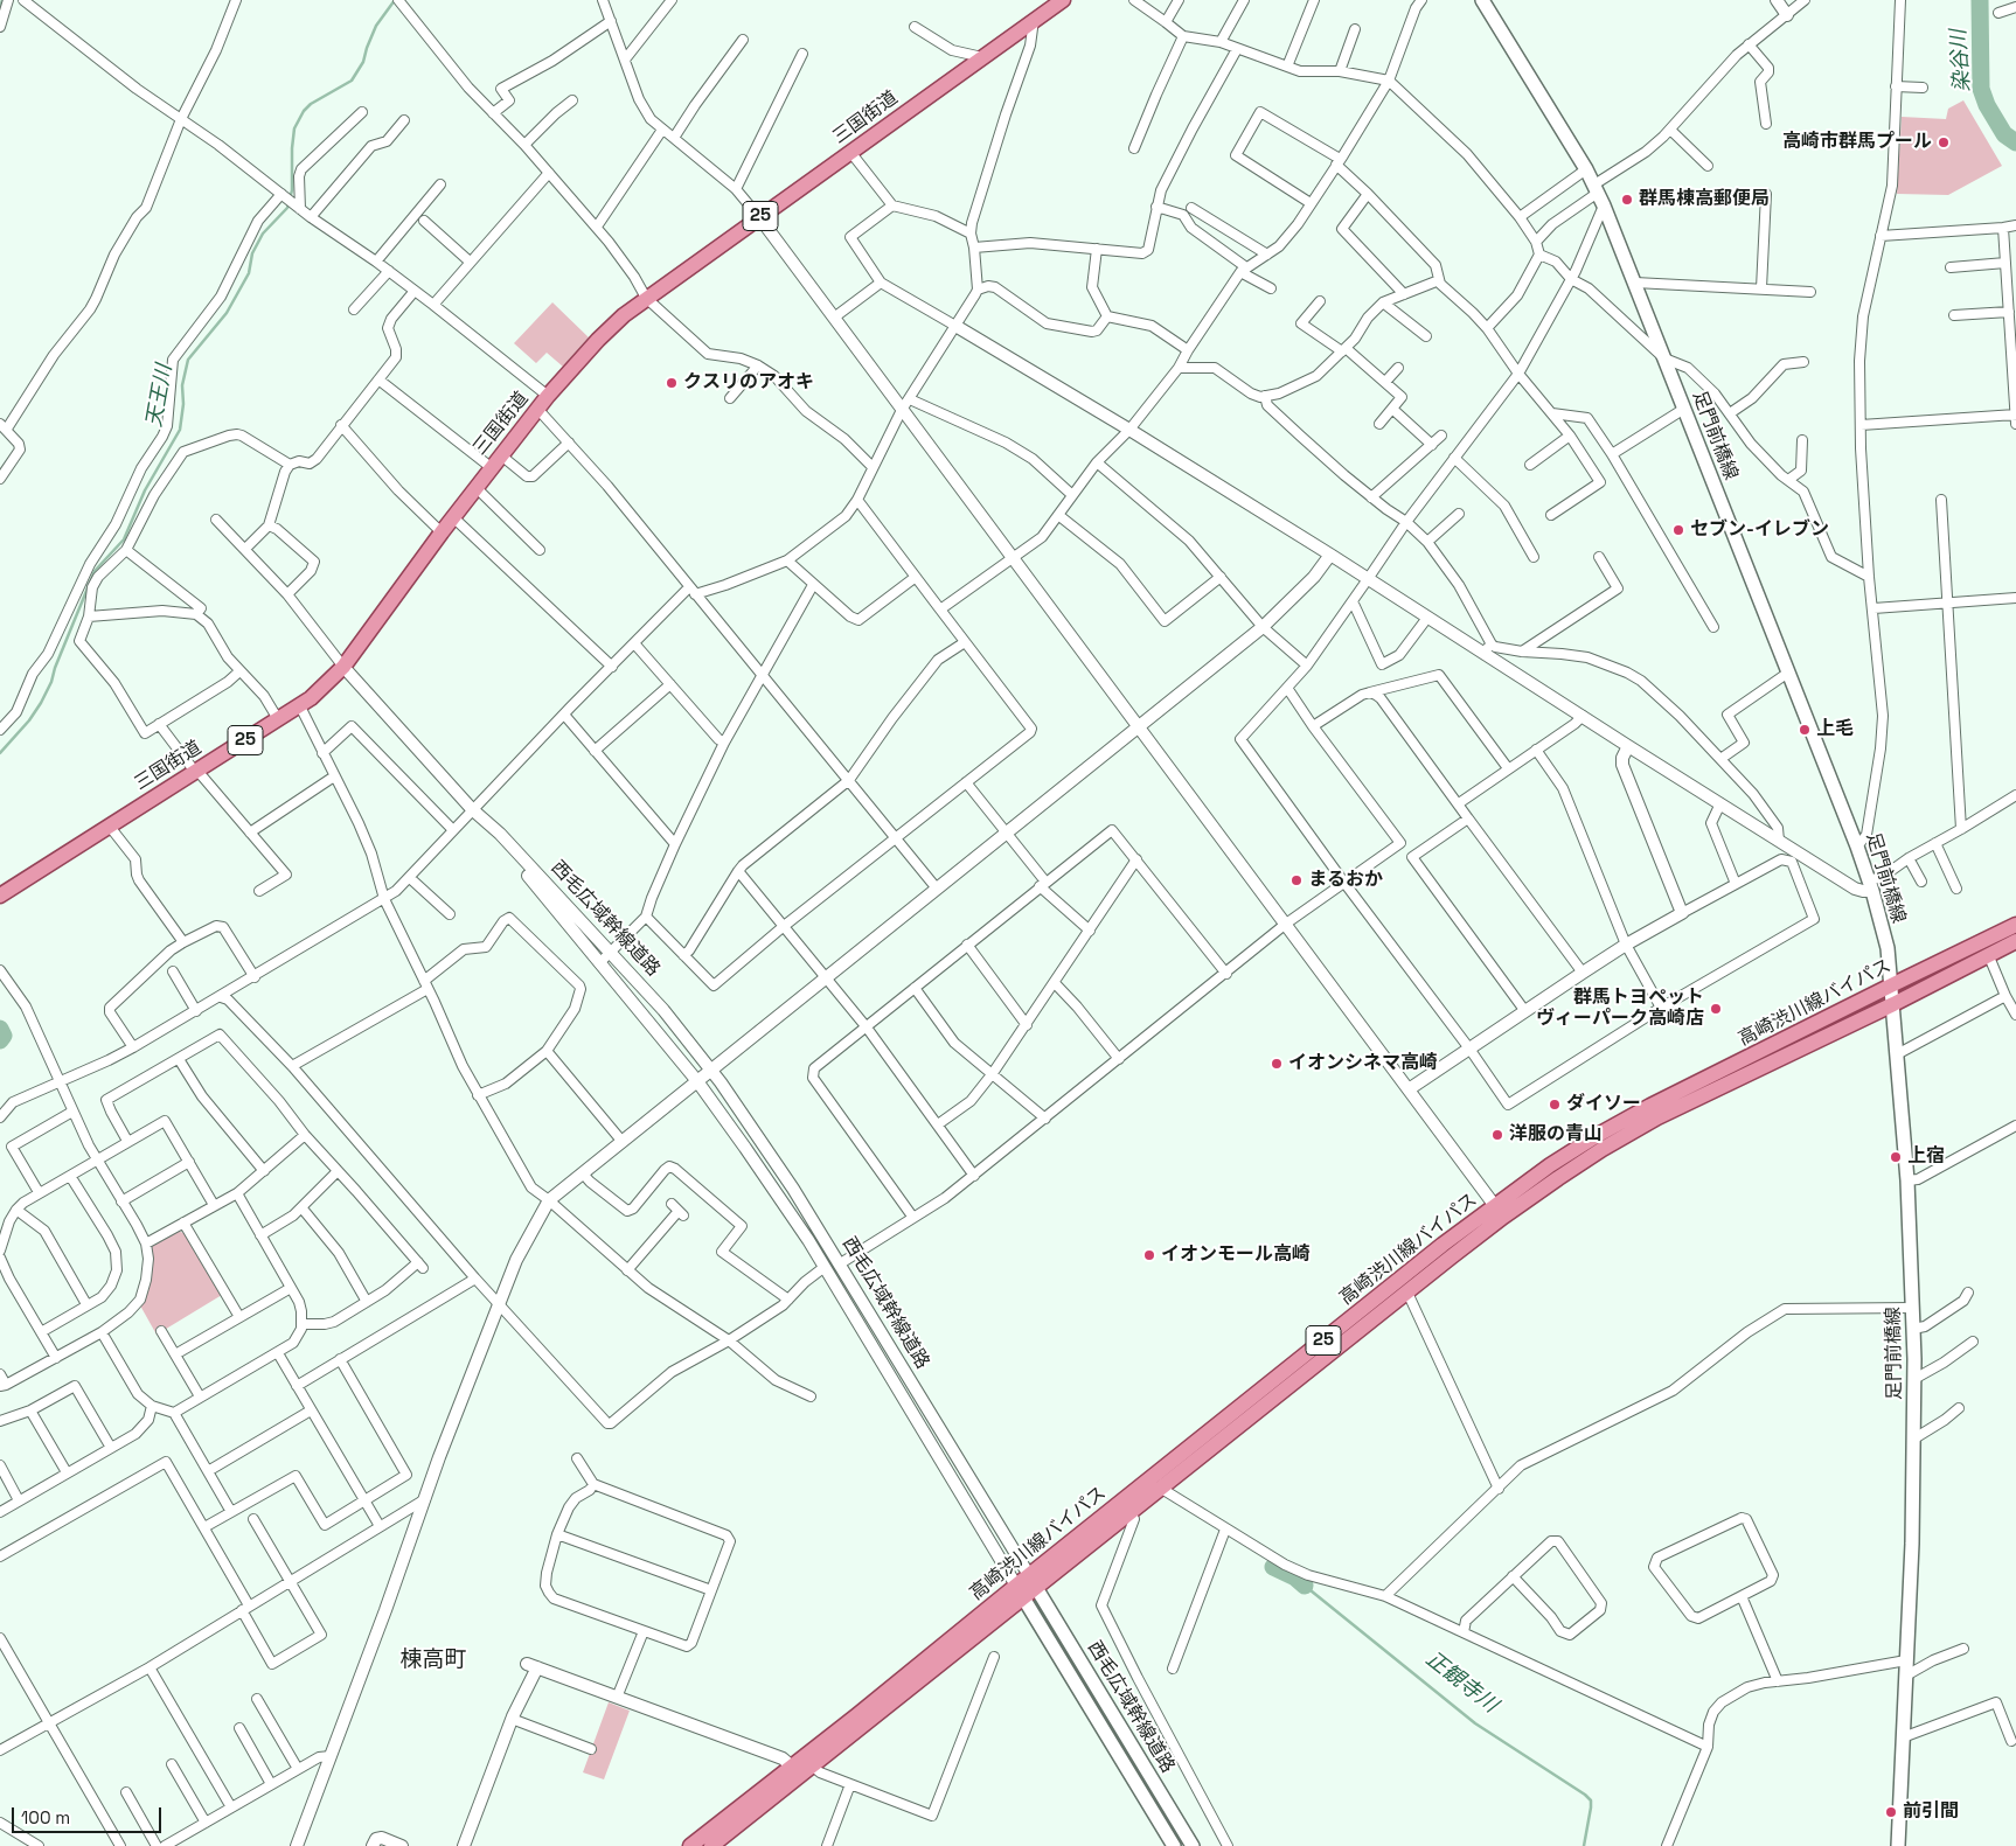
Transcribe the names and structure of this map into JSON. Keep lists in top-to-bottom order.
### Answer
{
  "streets": {
    "main road": [
      "三国街道",
      "25",
      "足門前橋線",
      "西毛広域幹線道路",
      "高崎渋川線バイパス"
    ]
  },
  "crossings": [
    ["三国街道", "西毛広域幹線道路"],
    ["足門前橋線", "高崎渋川線バイパス"],
    ["西毛広域幹線道路", "高崎渋川線バイパス"]
  ],
  "districts": ["棟高町"],
  "water": ["染谷川", "天王川", "正観寺川"],
  "places": [
    "高崎市群馬プール",
    "群馬棟高郵便局",
    "クスリのアオキ",
    "セブン-イレブン",
    "上毛",
    "まるおか",
    "群馬トヨペット ヴィーパーク高崎店",
    "イオンシネマ高崎",
    "ダイソー",
    "洋服の青山",
    "上宿",
    "イオンモール高崎",
    "前引間"
  ],
  "scale_bar": "100 m"
}
